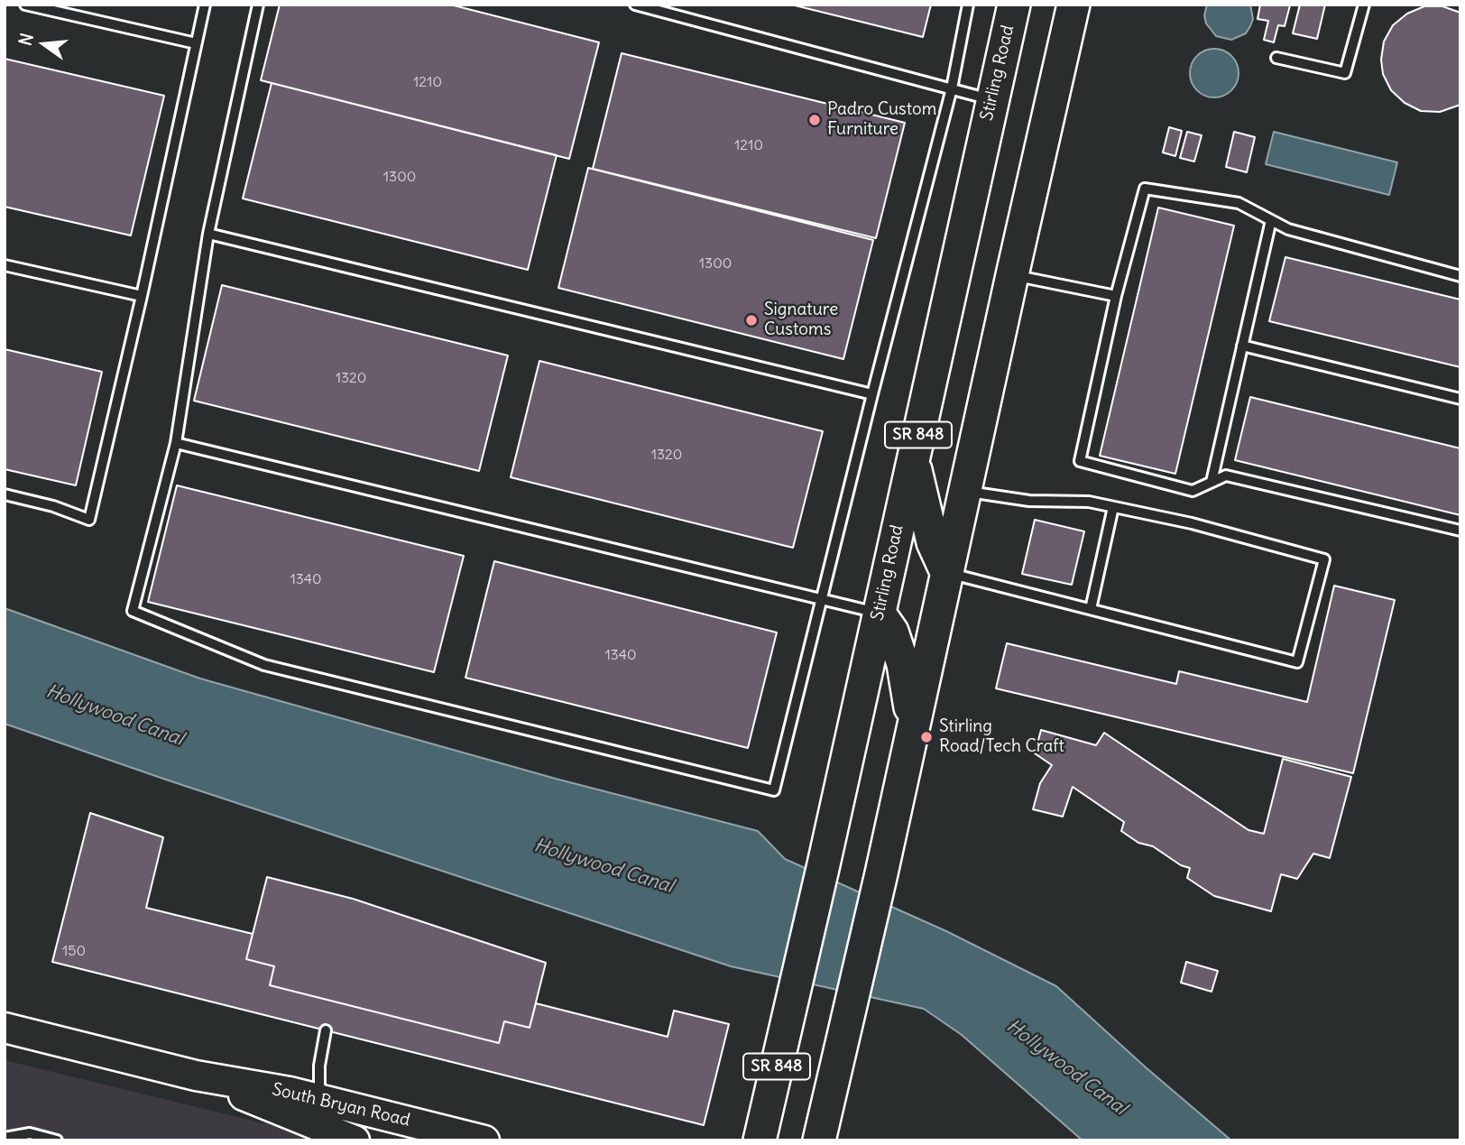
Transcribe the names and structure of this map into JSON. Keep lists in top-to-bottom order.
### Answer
{
  "streets": {
    "main road": ["Stirling Road", "SR 848"],
    "street": ["South Bryan Road"]
  },
  "water": ["Hollywood Canal"],
  "places": ["Padro Custom Furniture", "Signature Customs", "Stirling Road/Tech Craft"],
  "house_numbers": [
    "1210",
    "1210",
    "1300",
    "1300",
    "1320",
    "1320",
    "1340",
    "1340",
    "150"
  ],
  "north": "left"
}
